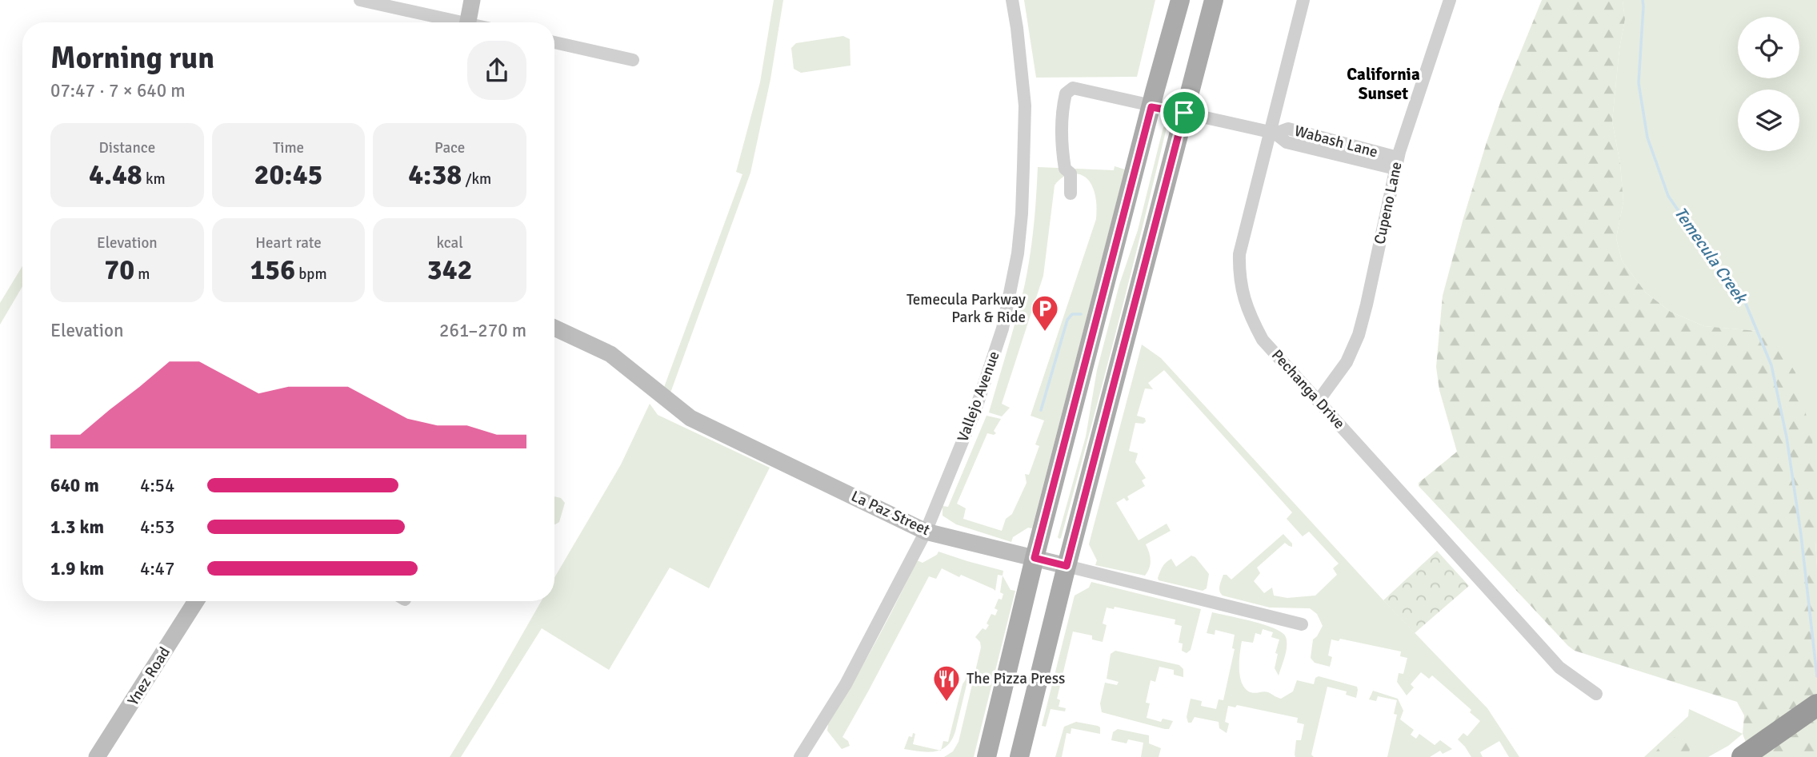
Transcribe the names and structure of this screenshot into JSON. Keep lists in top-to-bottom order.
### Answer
{
  "streets": {
    "main road": ["La Paz Street", "Ynez Road"],
    "street": [
      "Wabash Lane",
      "Cupeno Lane",
      "Pechanga Drive",
      "Vallejo Avenue"
    ]
  },
  "crossings": [
    ["Wabash Lane", "Cupeno Lane"],
    ["Wabash Lane", "Pechanga Drive"],
    ["Cupeno Lane", "Pechanga Drive"],
    ["Vallejo Avenue", "La Paz Street"]
  ],
  "districts": ["California Sunset"],
  "water": ["Temecula Creek"],
  "places": {
    "parking": ["Temecula Parkway Park & Ride"],
    "restaurant": ["The Pizza Press"]
  },
  "page": {
    "heading": ["Morning run", "07:47 · 7 × 640 m"],
    "stats": [
      ["Distance", "4.48 km"],
      ["Time", "20:45"],
      ["Pace", "4:38 /km"],
      ["Elevation", "70 m"],
      ["Heart rate", "156 bpm"],
      ["kcal", "342"]
    ],
    "chart": ["Elevation", "261–270 m"],
    "list": [
      {
        "name": "640 m",
        "note": "4:54"
      },
      {
        "name": "1.3 km",
        "note": "4:53"
      },
      {
        "name": "1.9 km",
        "note": "4:47"
      }
    ]
  }
}
